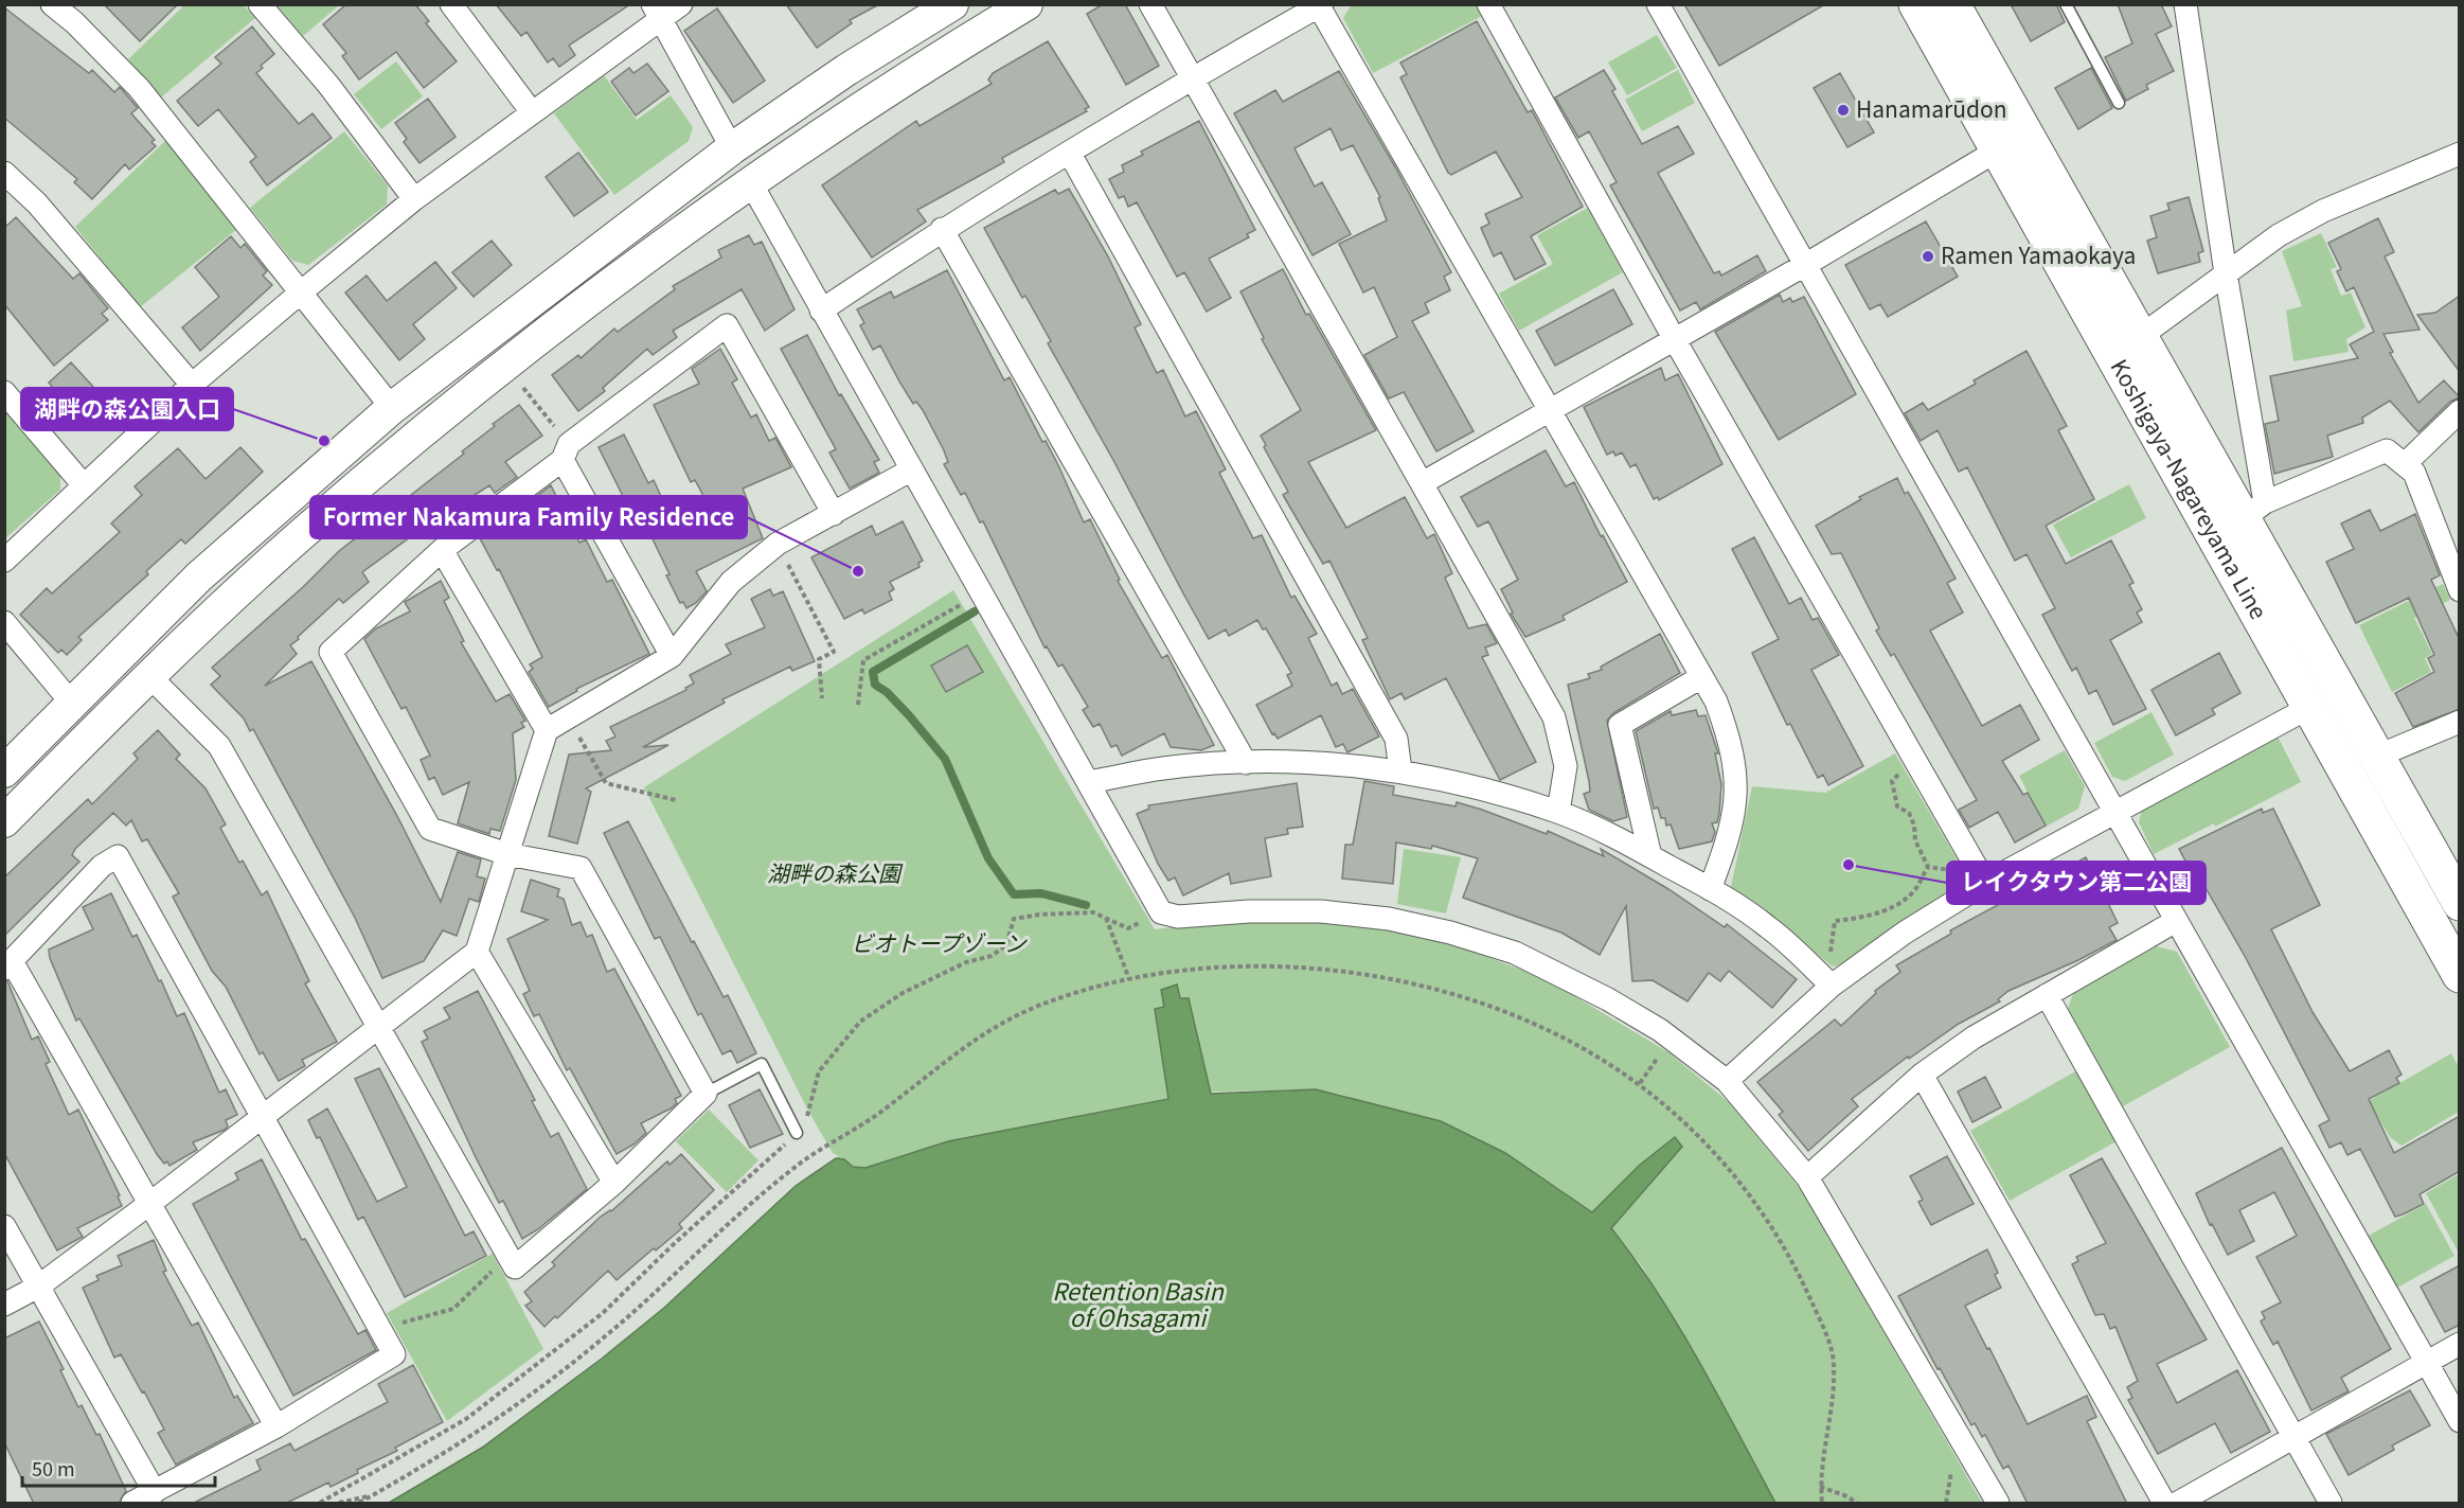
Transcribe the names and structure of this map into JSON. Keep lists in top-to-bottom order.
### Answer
{
  "streets": {
    "main road": ["Koshigaya-Nagareyama Line"]
  },
  "water": ["Retention Basin of Ohsagami"],
  "parks": ["湖畔の森公園", "ビオトープゾーン"],
  "places": [
    "Hanamarūdon",
    "Ramen Yamaokaya",
    "湖畔の森公園入口",
    "Former Nakamura Family Residence",
    "レイクタウン第二公園"
  ],
  "scale_bar": "50 m"
}
